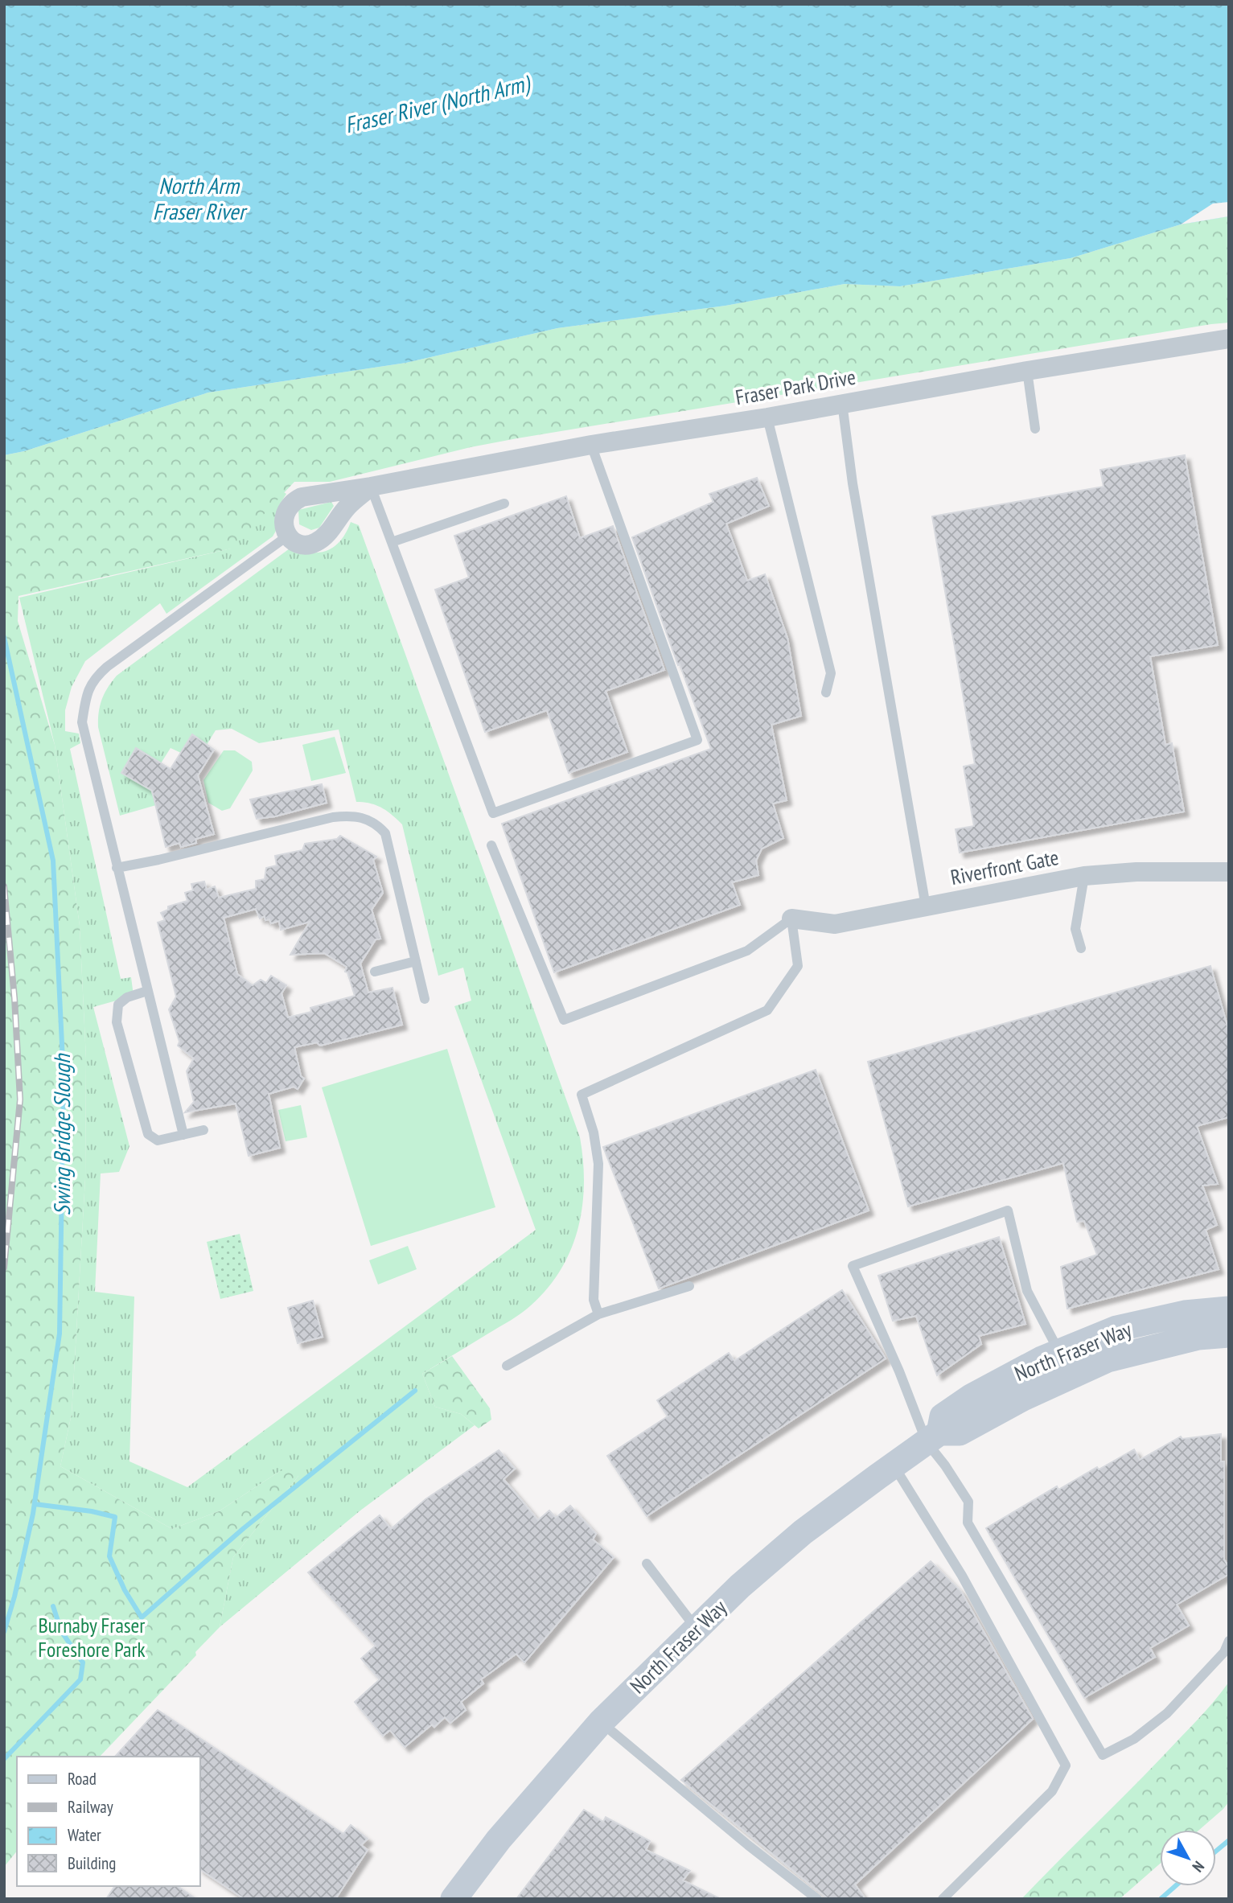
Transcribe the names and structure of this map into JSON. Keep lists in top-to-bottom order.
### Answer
{
  "streets": {
    "street": ["Fraser Park Drive", "Riverfront Gate", "North Fraser Way"]
  },
  "water": ["Fraser River (North Arm)", "North Arm Fraser River", "Swing Bridge Slough"],
  "parks": ["Burnaby Fraser Foreshore Park"],
  "legend": [
    "Road",
    "Railway",
    "Water",
    "Building"
  ],
  "north": "bottom right"
}
